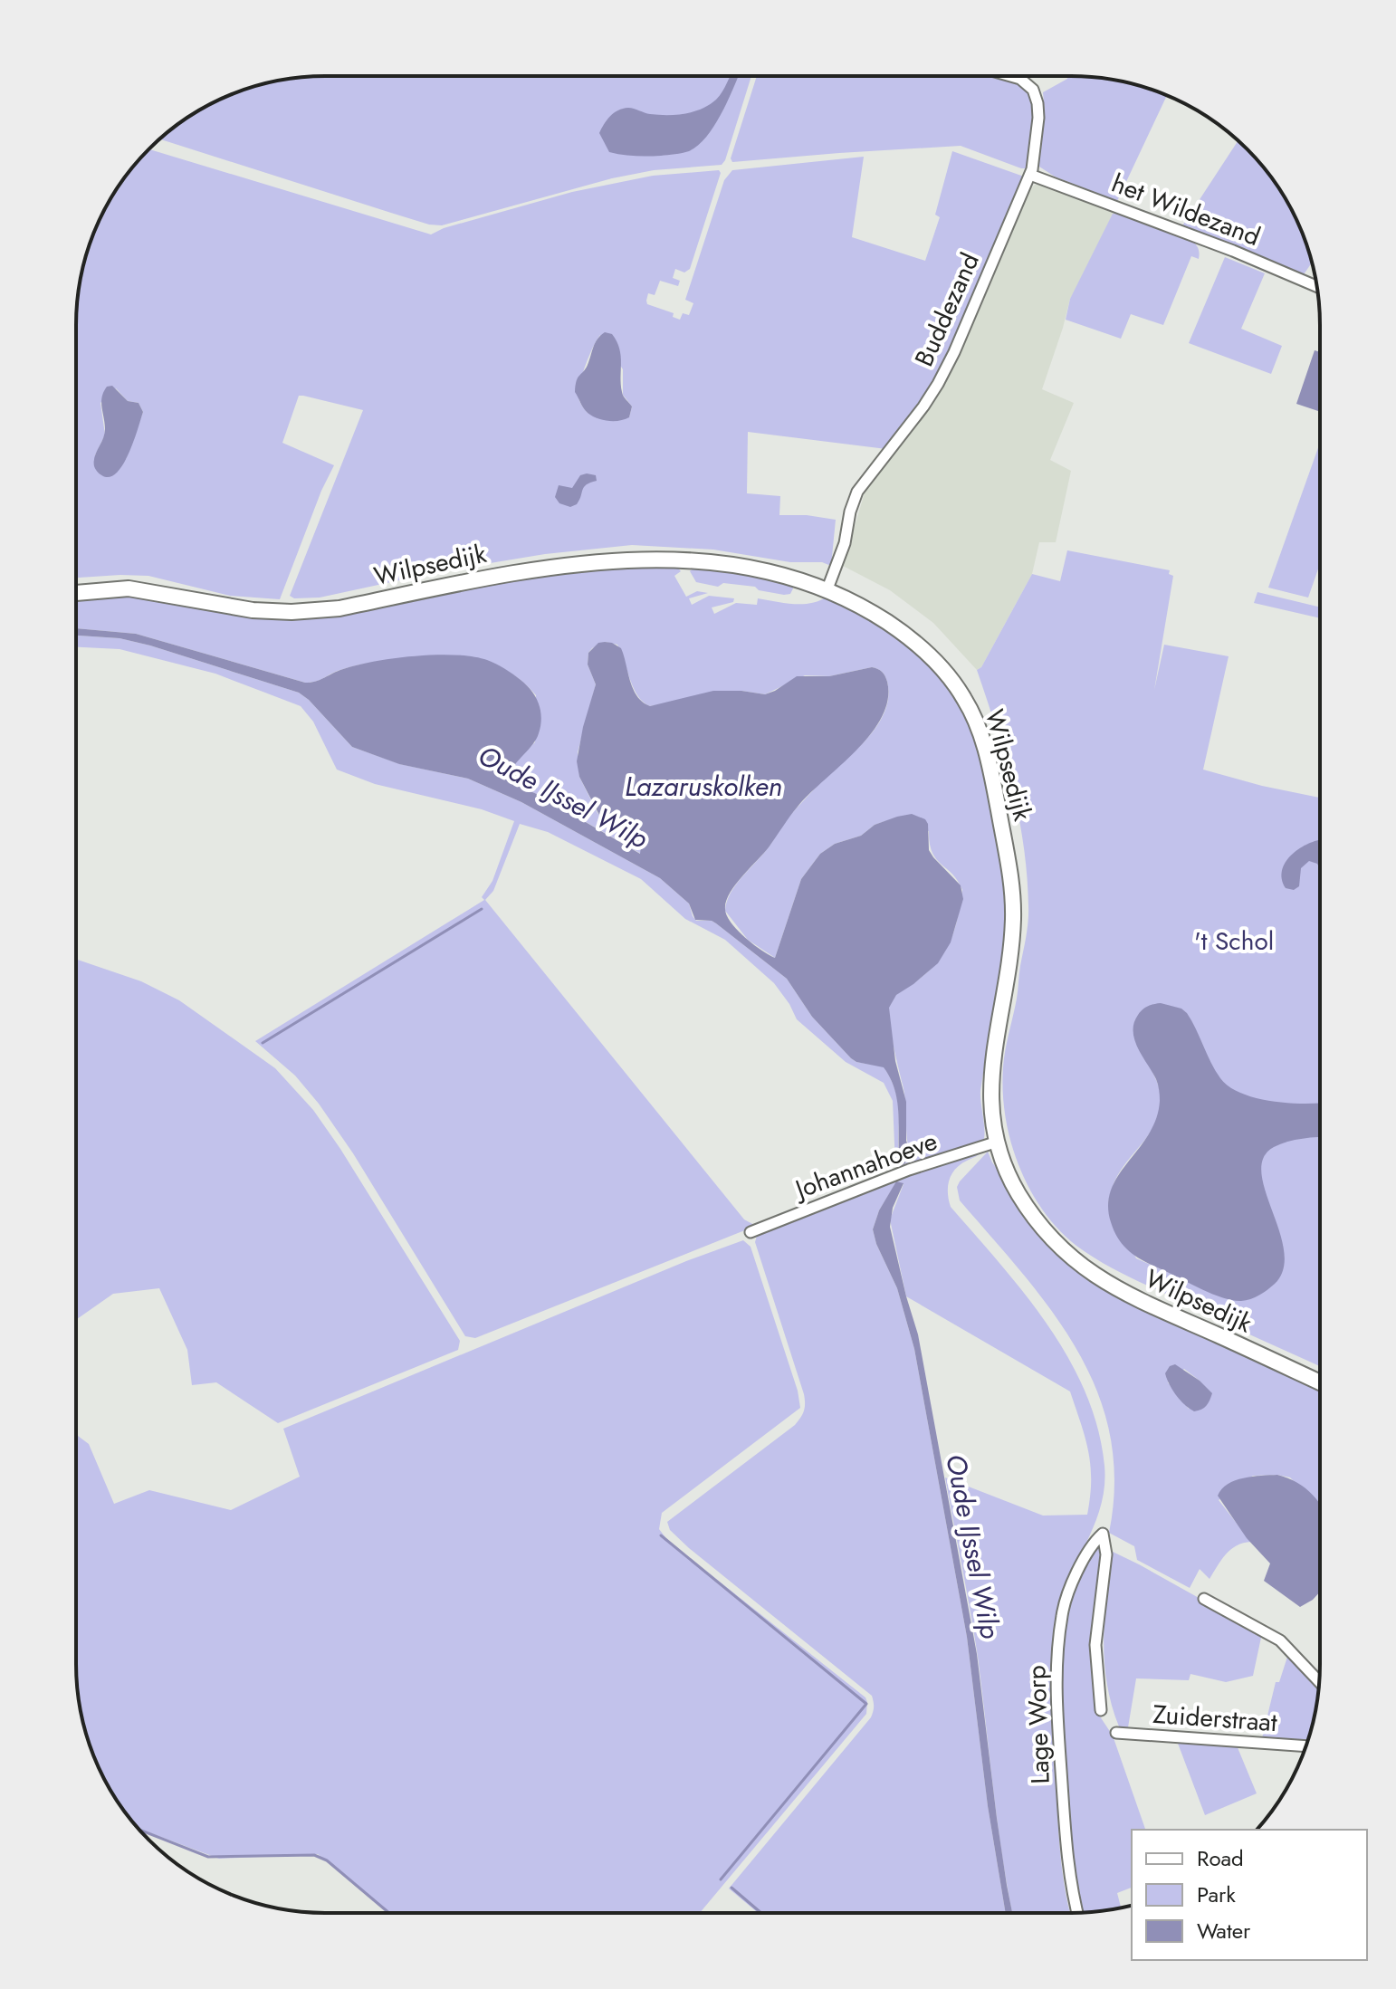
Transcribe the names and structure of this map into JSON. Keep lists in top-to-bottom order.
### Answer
{
  "streets": {
    "main road": ["Wilpsedijk"],
    "street": [
      "het Wildezand",
      "Buddezand",
      "Johannahoeve",
      "Zuiderstraat",
      "Lage Worp"
    ]
  },
  "crossings": [
    ["het Wildezand", "Buddezand"],
    ["Buddezand", "Wilpsedijk"],
    ["Wilpsedijk", "Johannahoeve"]
  ],
  "water": ["Lazaruskolken", "Oude IJssel Wilp"],
  "parks": ["'t Schol"],
  "legend": ["Road", "Park", "Water"]
}
